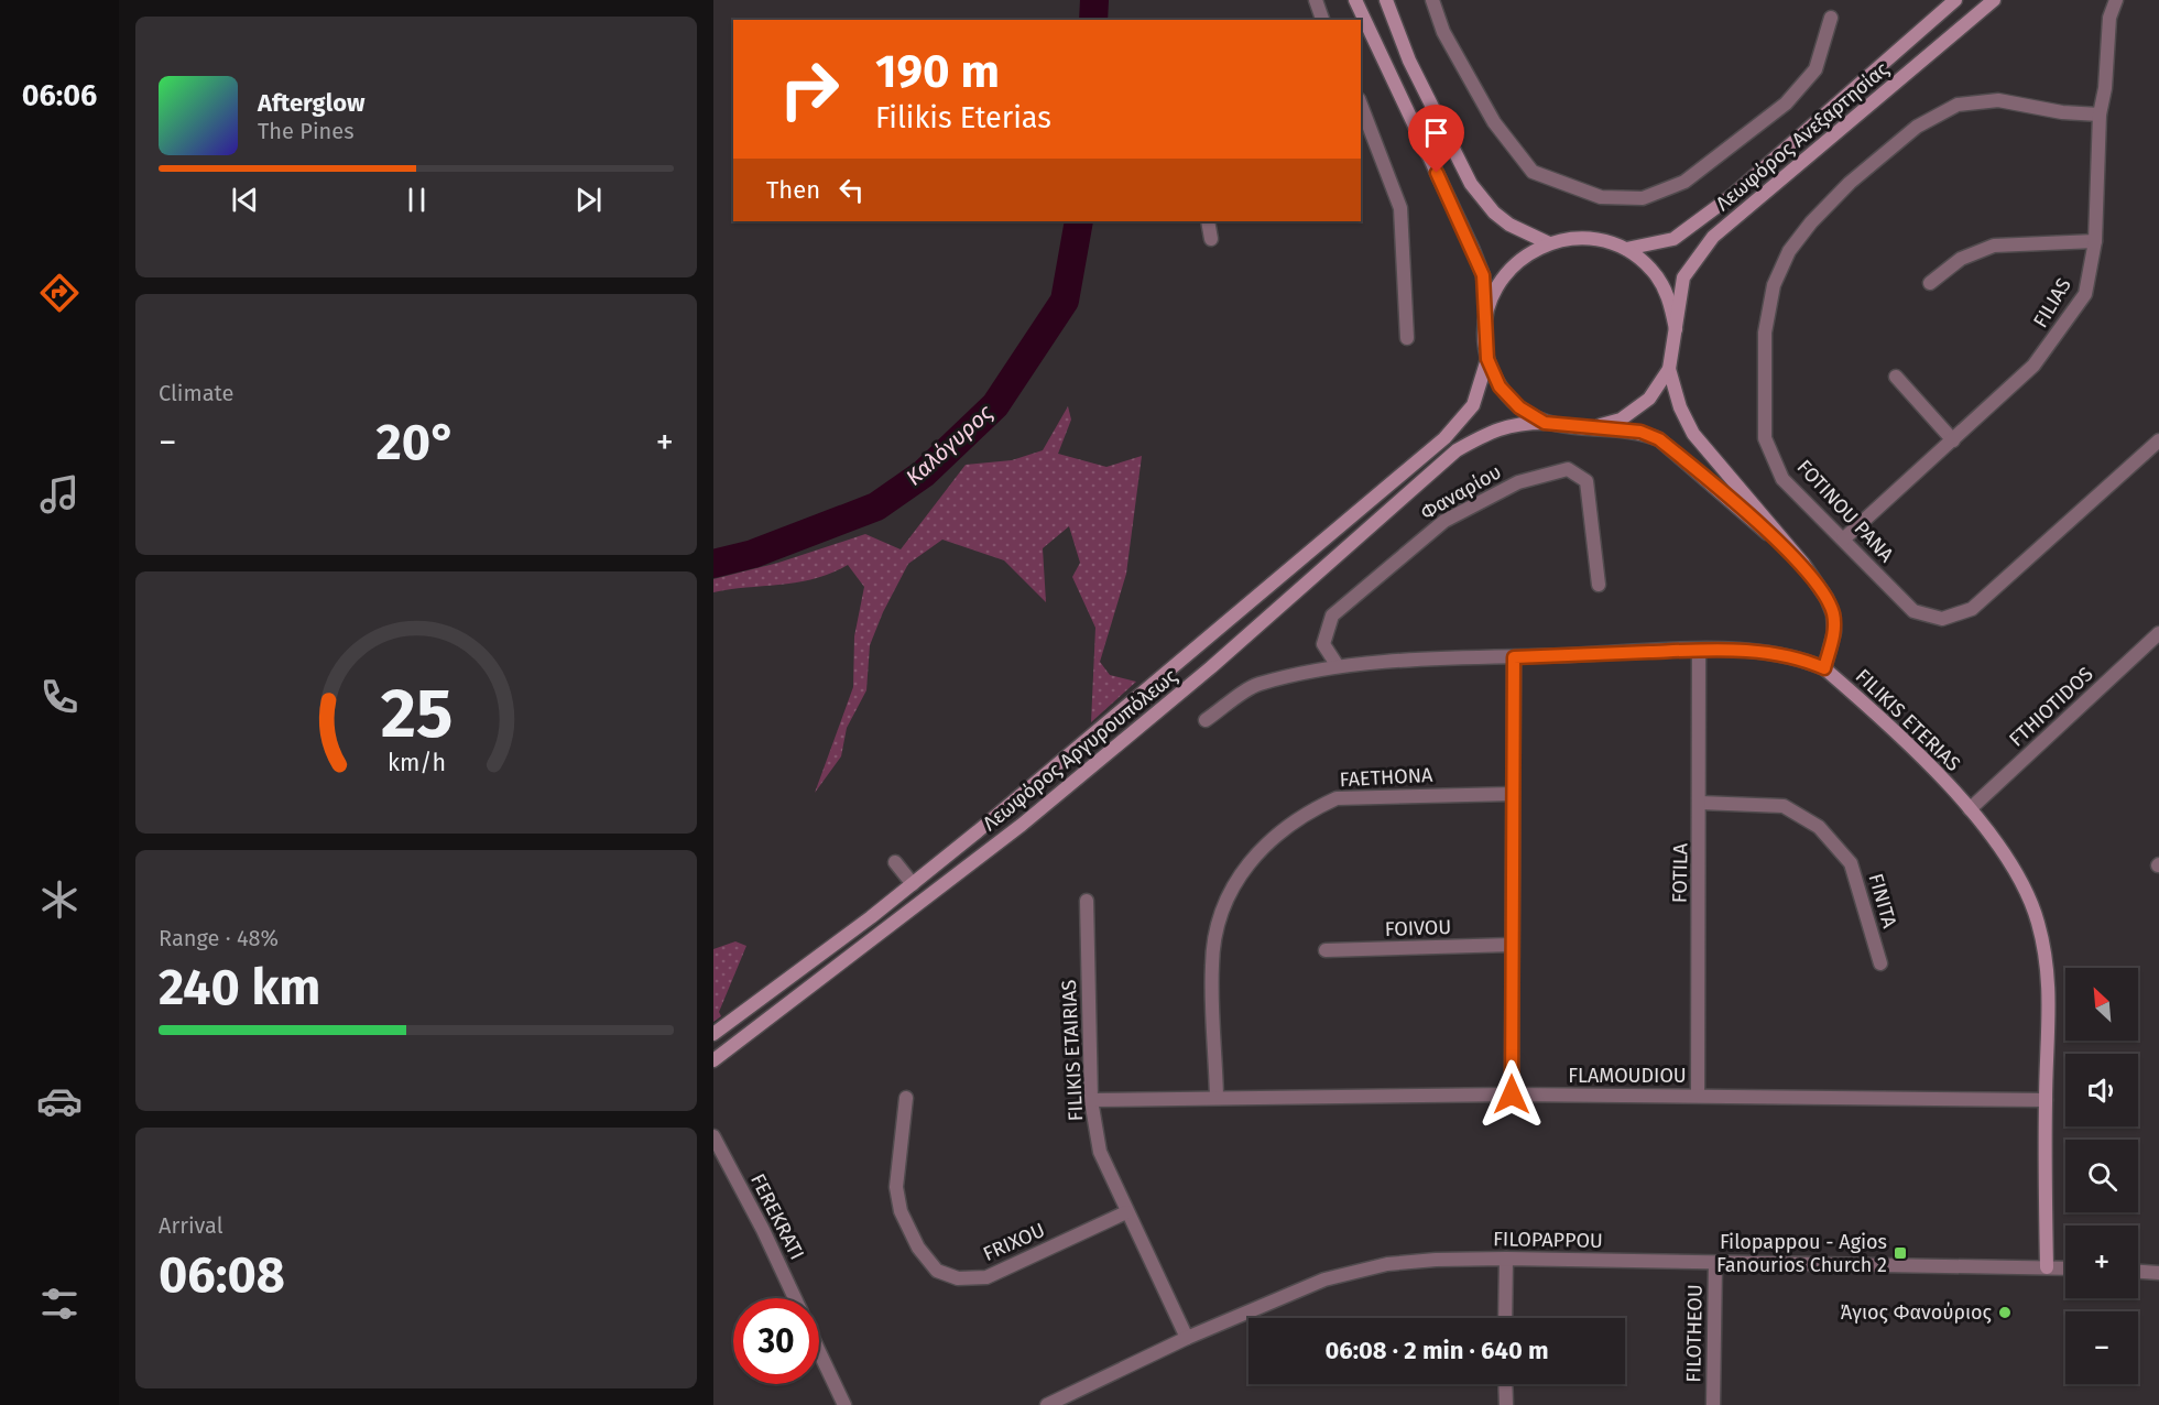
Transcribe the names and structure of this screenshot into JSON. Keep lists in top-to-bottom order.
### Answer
{
  "streets": {
    "main road": ["Λεωφόρος Ανεξαρτησίας", "FILIKIS ETERIAS", "Λεωφόρος Αργυρουπόλεως"],
    "street": [
      "FILIAS",
      "Φαναρίου",
      "FOTINOU PANA",
      "FTHIOTIDOS",
      "FAETHONA",
      "FOTILA",
      "FINITA",
      "FOIVOU",
      "FILIKIS ETAIRIAS",
      "FLAMOUDIOU",
      "FEREKRATI",
      "FILOPAPPOU",
      "FRIXOU",
      "FILOTHEOU"
    ]
  },
  "crossings": [
    ["Λεωφόρος Ανεξαρτησίας", "Λεωφόρος Αργυρουπόλεως"],
    ["FILIAS", "FOTINOU PANA"],
    ["Φαναρίου", "FILIKIS ETERIAS"],
    ["FTHIOTIDOS", "FILIKIS ETERIAS"],
    ["FILIKIS ETERIAS", "FOTILA"],
    ["FILIKIS ETERIAS", "FLAMOUDIOU"],
    ["FILIKIS ETERIAS", "FILOPAPPOU"],
    ["FAETHONA", "FLAMOUDIOU"],
    ["FOTILA", "FINITA"],
    ["FOTILA", "FLAMOUDIOU"],
    ["FILIKIS ETAIRIAS", "FLAMOUDIOU"],
    ["FILIKIS ETAIRIAS", "FILOPAPPOU"],
    ["FILIKIS ETAIRIAS", "FRIXOU"],
    ["FILOPAPPOU", "FILOTHEOU"]
  ],
  "water": ["Καλόγυρος"],
  "places": {
    "transit": ["Filopappou - Agios Fanourios Church 2"],
    "other": ["Άγιος Φανούριος"]
  },
  "north": "top left",
  "page": {
    "tabs": "06:06",
    "turn": ["190 m", "Filikis Eterias"],
    "song": ["Afterglow", "The Pines"],
    "then": "Then",
    "tile": [
      "Climate",
      ["Range · 48%", "240 km"],
      ["Arrival", "06:08"]
    ],
    "heat": ["−", "20°", "+"],
    "map_buttons": ["+", "−"],
    "limit": "30",
    "trip": "06:08 · 2 min · 640 m",
    "gauge": ["25", "km/h"]
  }
}
